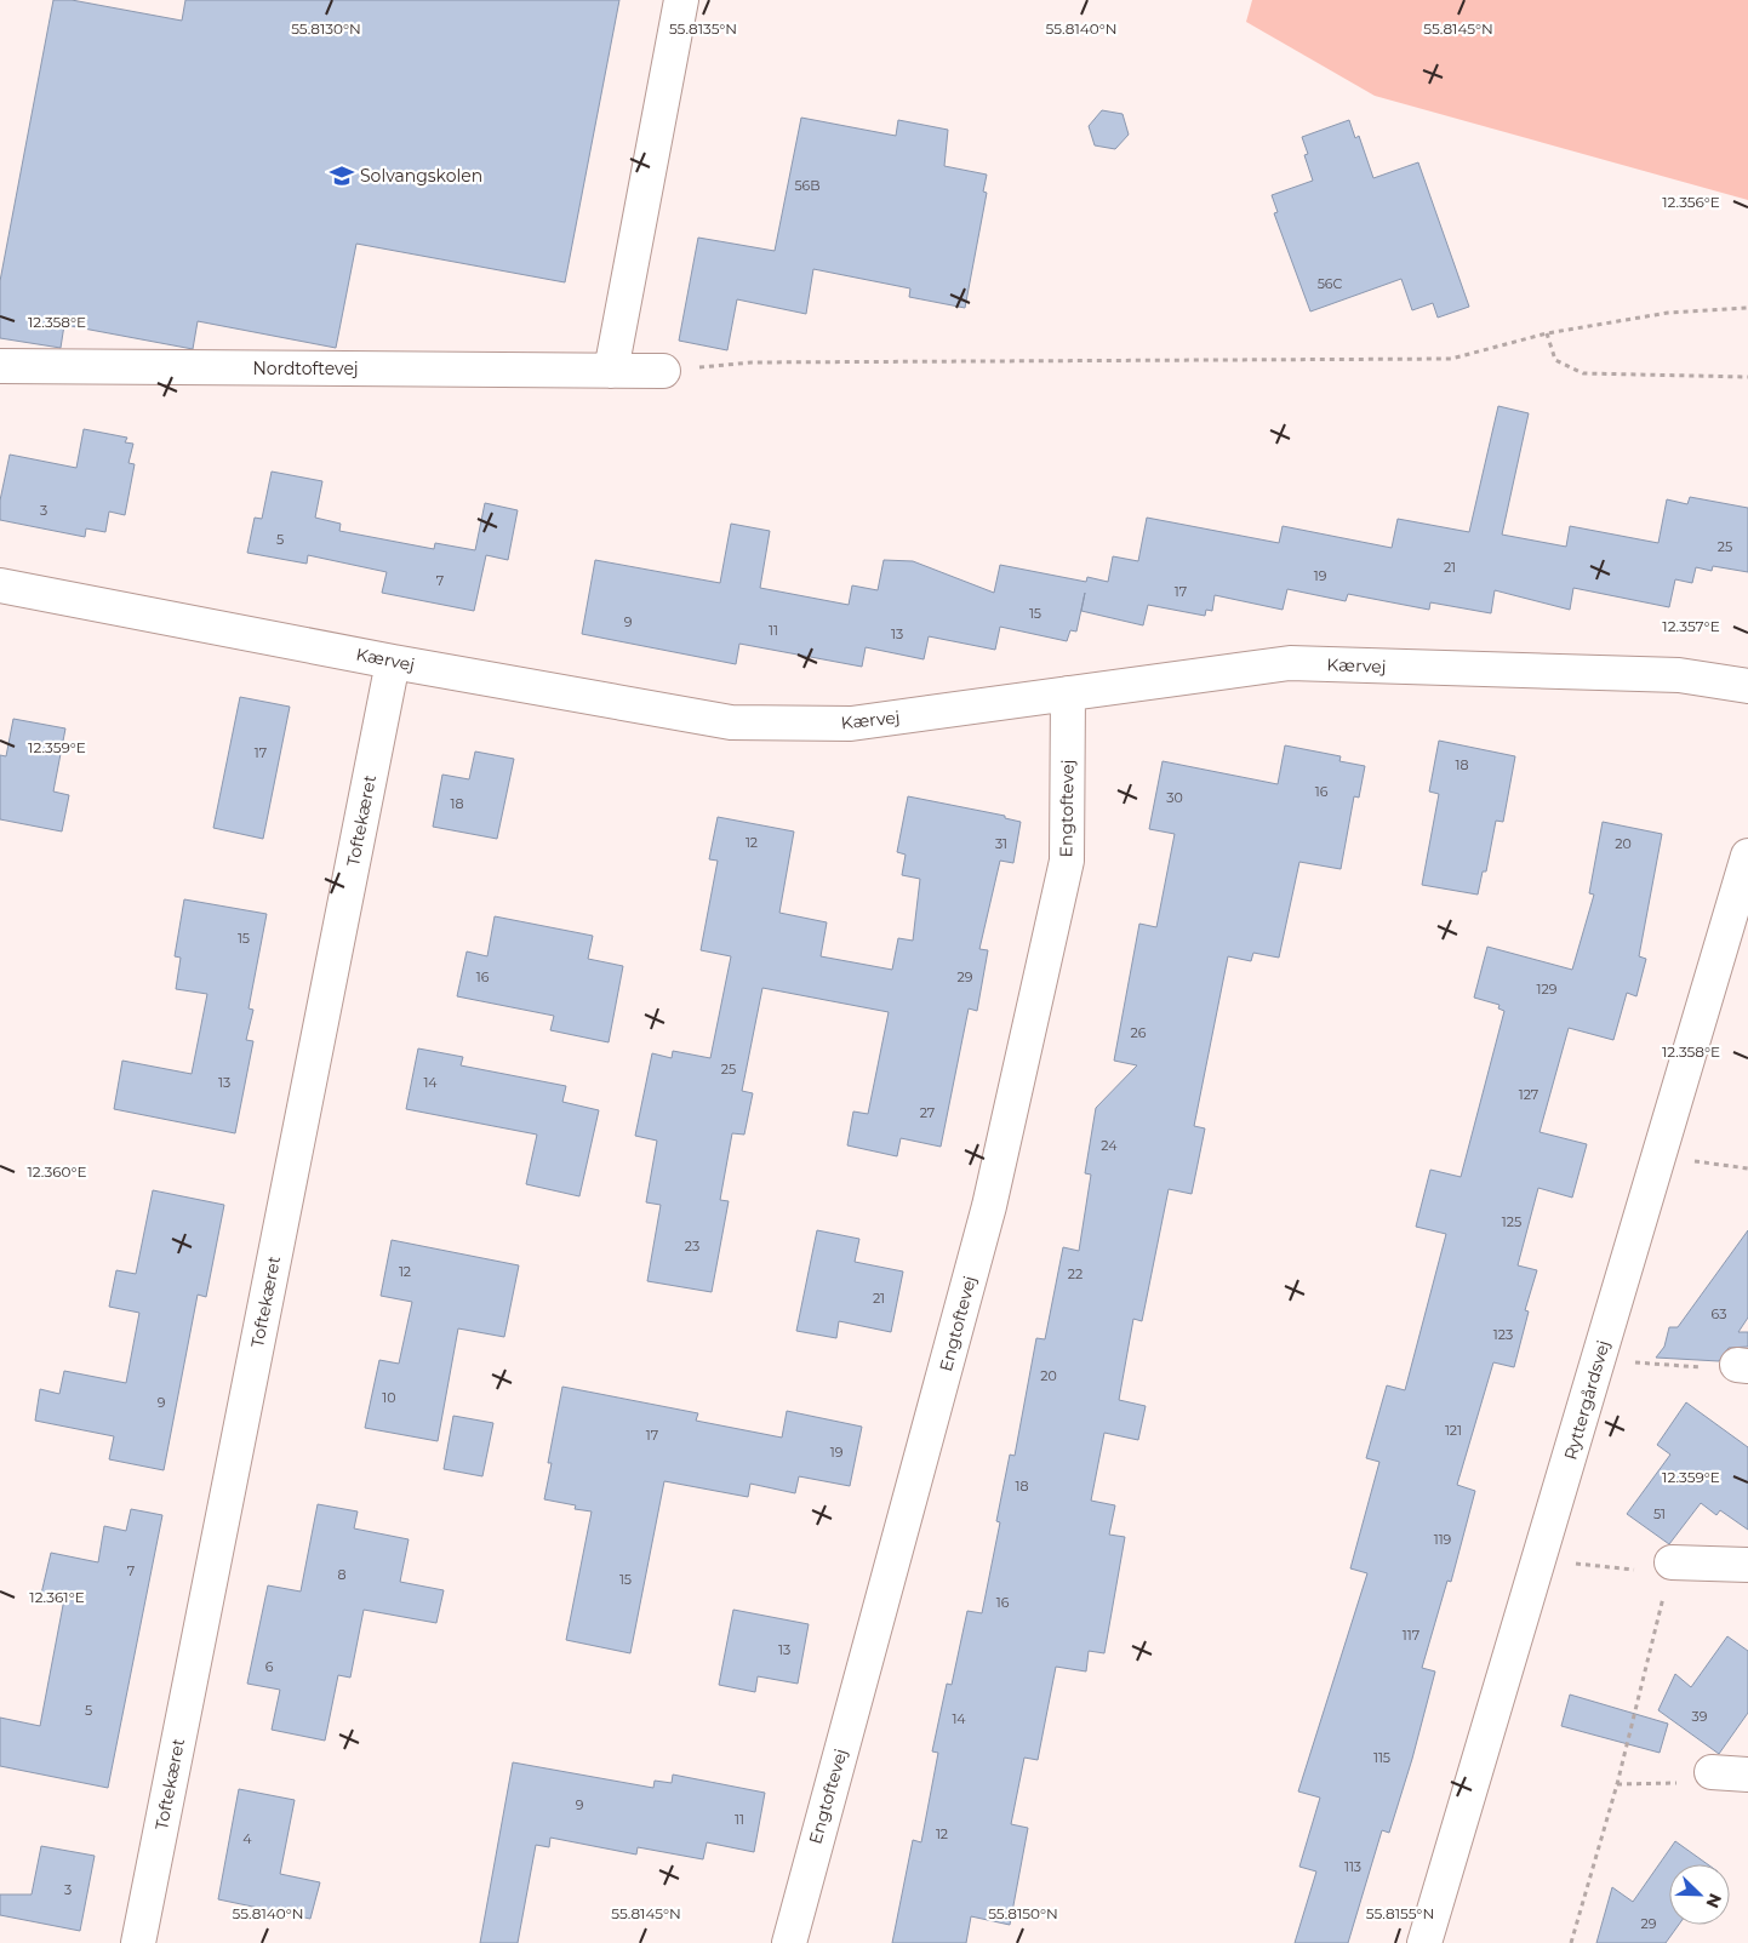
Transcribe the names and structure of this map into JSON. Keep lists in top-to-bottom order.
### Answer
{
  "streets": {
    "street": [
      "Nordtoftevej",
      "Kærvej",
      "Engtoftevej",
      "Toftekæret",
      "Ryttergårdsvej"
    ]
  },
  "crossings": [
    ["Kærvej", "Engtoftevej"],
    ["Kærvej", "Toftekæret"]
  ],
  "places": {
    "school or university": ["Solvangskolen"]
  },
  "house_numbers": [
    "56B",
    "56C",
    "3",
    "5",
    "25",
    "21",
    "19",
    "7",
    "17",
    "15",
    "9",
    "11",
    "13",
    "17",
    "18",
    "16",
    "30",
    "18",
    "12",
    "31",
    "20",
    "15",
    "16",
    "29",
    "129",
    "26",
    "25",
    "13",
    "14",
    "127",
    "27",
    "24",
    "125",
    "23",
    "12",
    "22",
    "21",
    "63",
    "123",
    "20",
    "10",
    "9",
    "121",
    "17",
    "19",
    "18",
    "51",
    "119",
    "7",
    "8",
    "15",
    "16",
    "117",
    "13",
    "6",
    "5",
    "39",
    "14",
    "115",
    "9",
    "11",
    "12",
    "4",
    "113",
    "3",
    "29"
  ],
  "north": "bottom right",
  "coordinates": [
    "55.8130°N",
    "55.8135°N",
    "55.8140°N",
    "55.8145°N",
    "12.356°E",
    "12.358°E",
    "12.357°E",
    "12.359°E",
    "12.360°E",
    "12.361°E",
    "55.8150°N",
    "55.8155°N"
  ]
}
